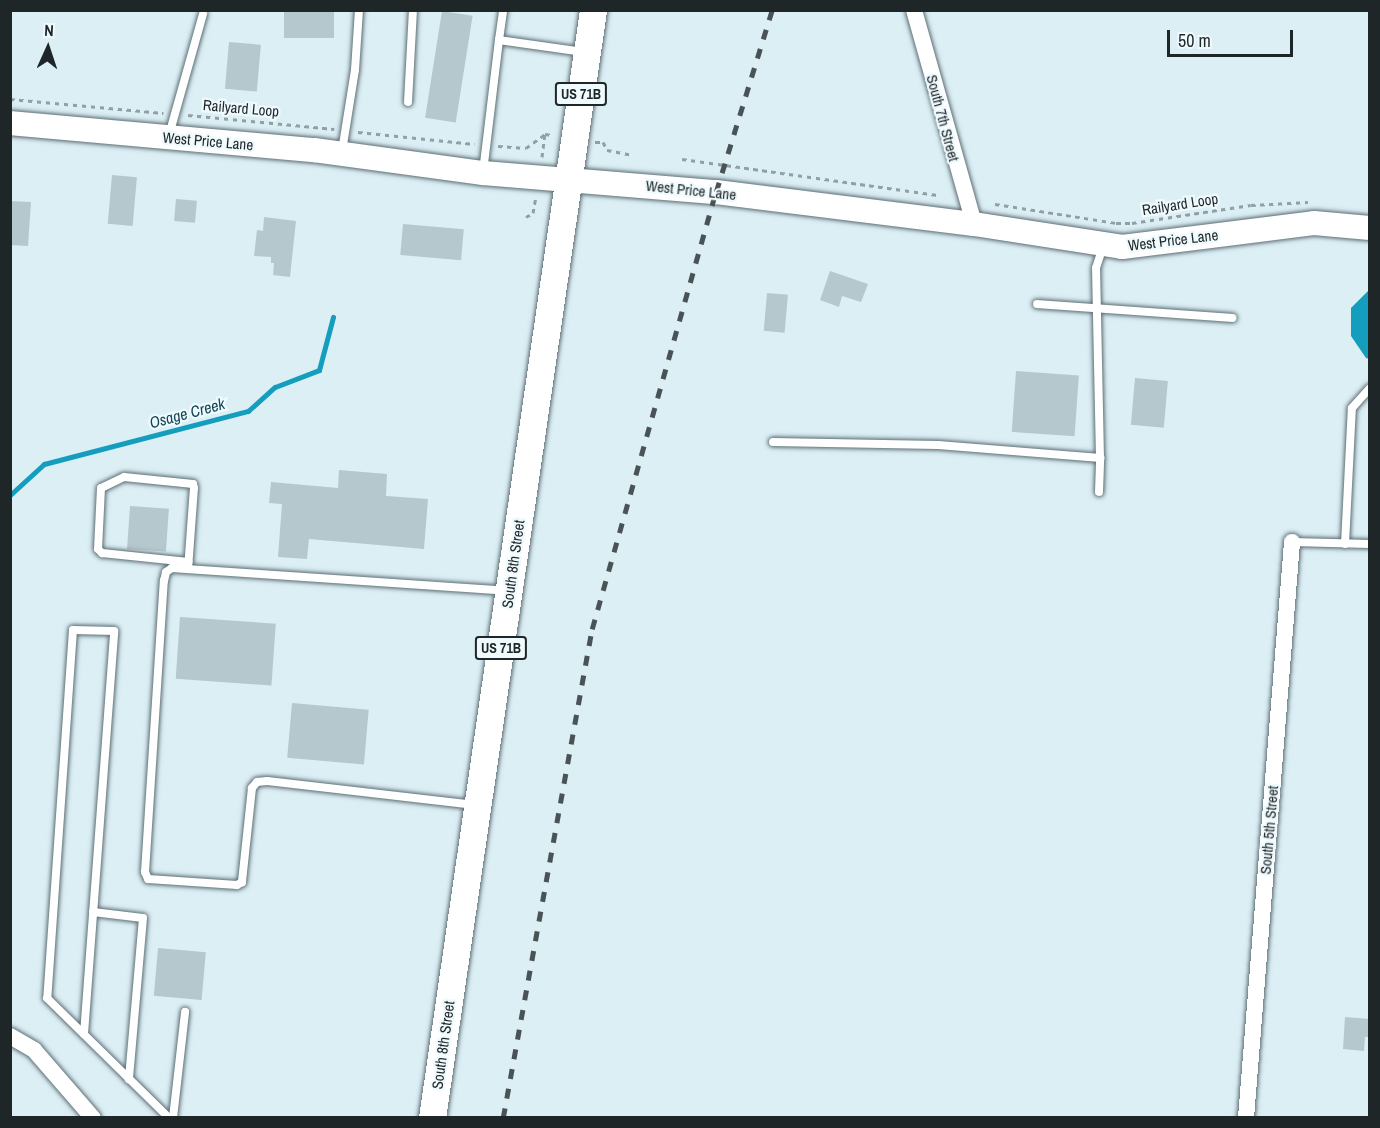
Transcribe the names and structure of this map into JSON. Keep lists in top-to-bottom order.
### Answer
{
  "streets": {
    "main road": ["US 71B", "South 8th Street"],
    "street": ["South 7th Street", "West Price Lane", "South 5th Street"],
    "path": ["Railyard Loop"]
  },
  "crossings": [
    ["South 7th Street", "West Price Lane"],
    ["West Price Lane", "South 8th Street"]
  ],
  "water": ["Osage Creek"],
  "scale_bar": "50 m",
  "north": "top"
}
